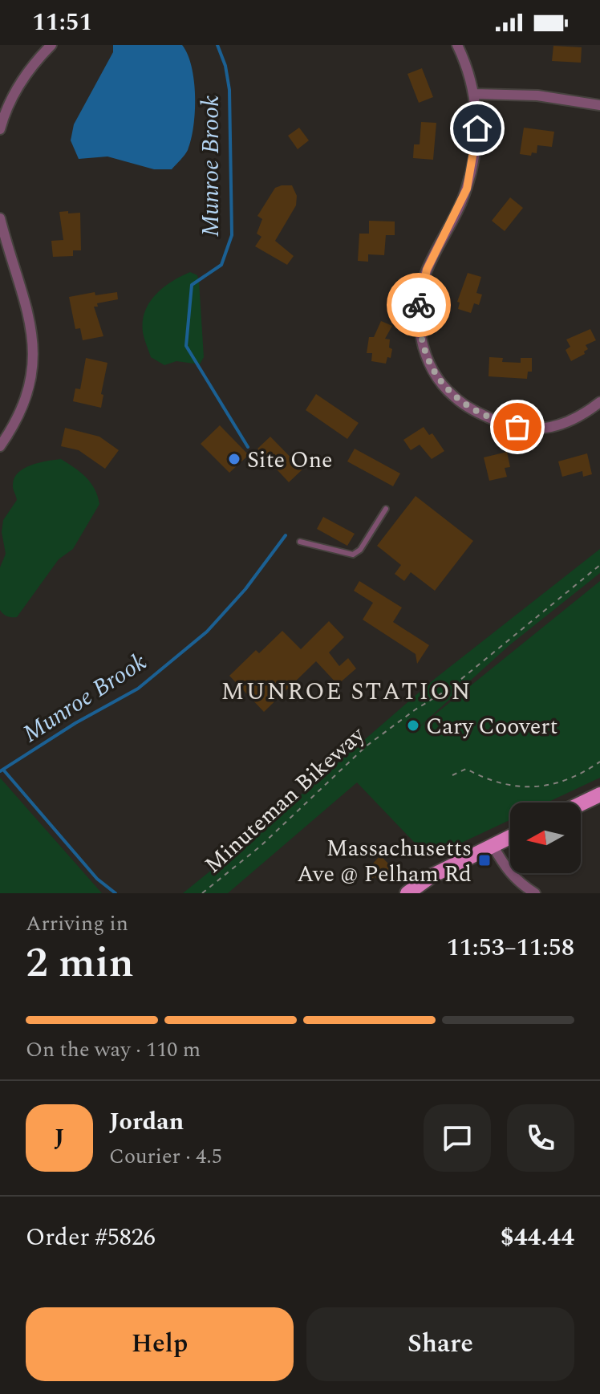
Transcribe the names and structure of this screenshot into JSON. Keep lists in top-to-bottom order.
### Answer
{
  "streets": {
    "path": ["Minuteman Bikeway"]
  },
  "districts": ["MUNROE STATION"],
  "water": ["Munroe Brook"],
  "places": {
    "other": ["Site One", "Cary Coovert"],
    "transit": ["Massachusetts Ave @ Pelham Rd"]
  },
  "north": "left",
  "page": {
    "status": "11:51",
    "heading": ["2 min", "Arriving in", "11:53–11:58"],
    "panel": [
      "Jordan",
      "Courier · 4.5",
      "Order #5826",
      "$44.44"
    ],
    "bar": "On the way · 110 m",
    "round": "J",
    "buttons": ["Help", "Share"]
  }
}
